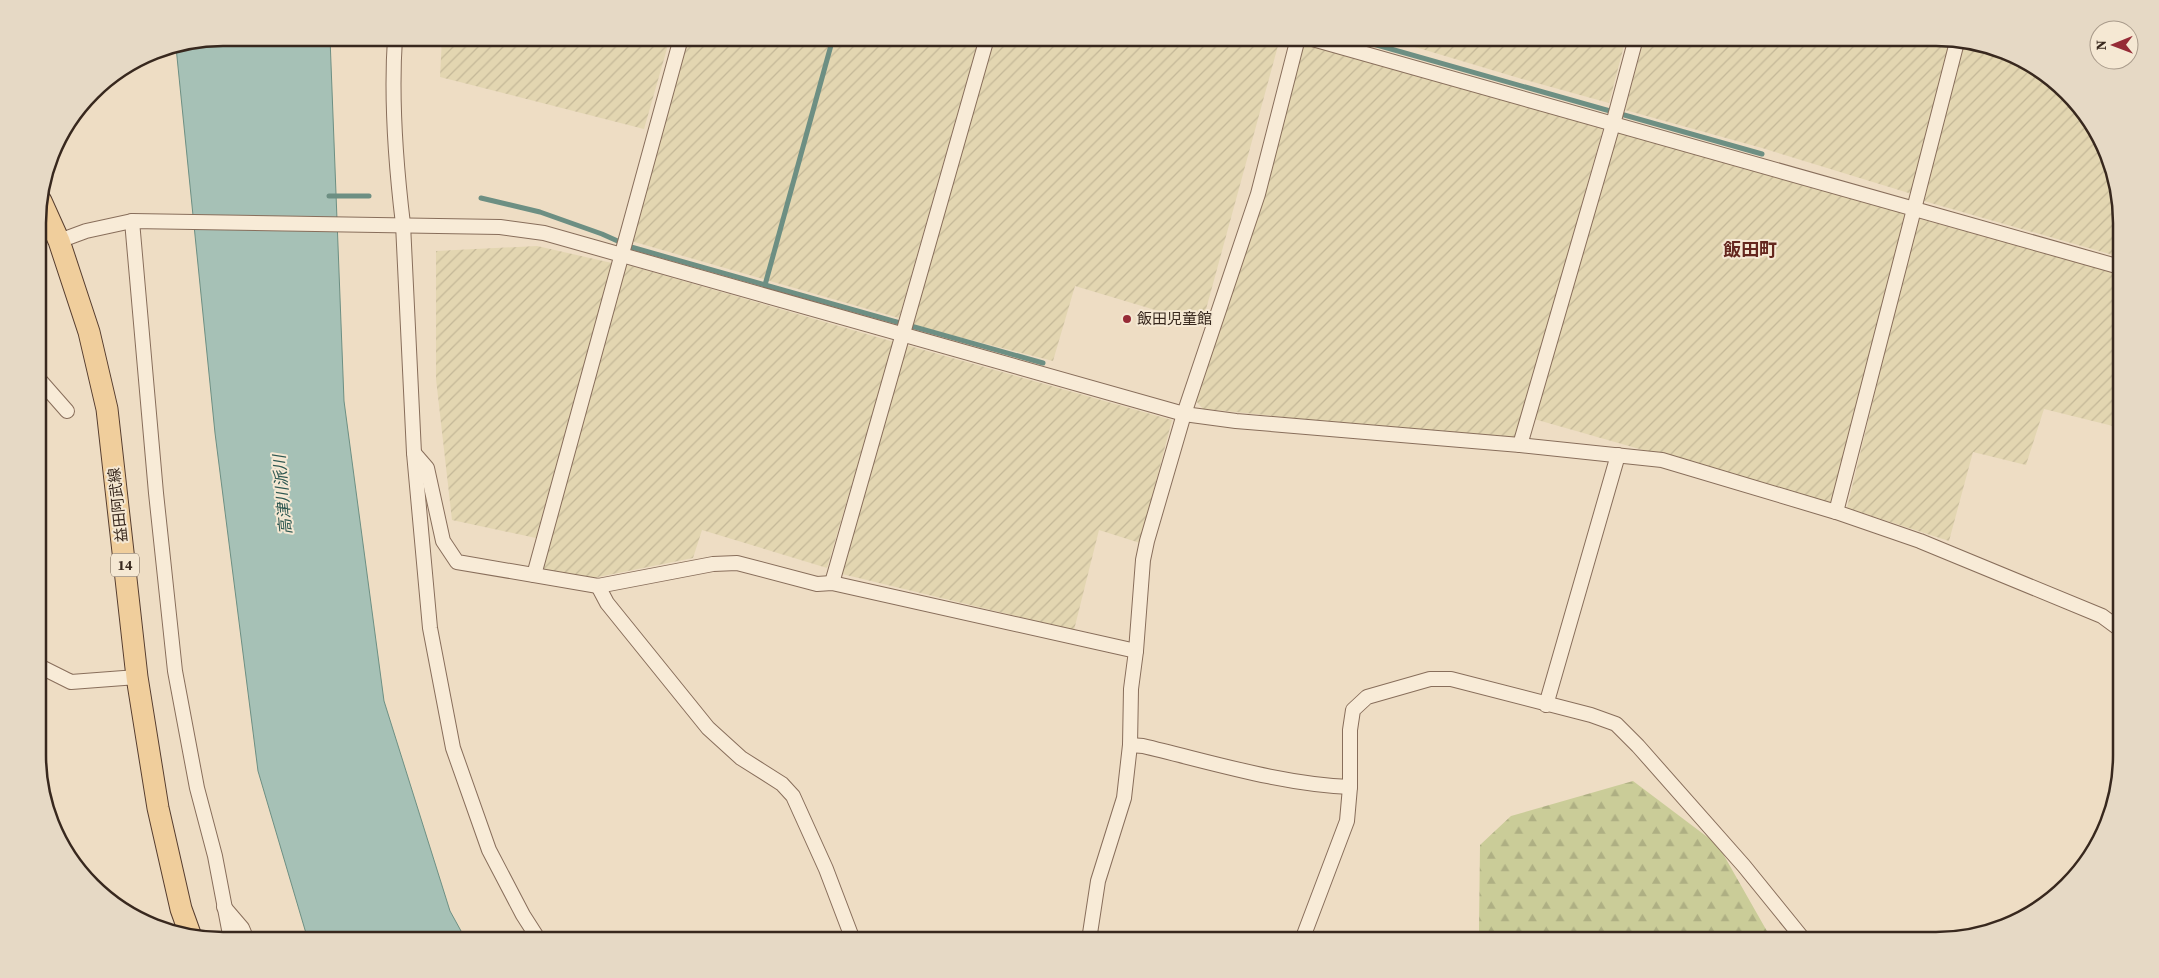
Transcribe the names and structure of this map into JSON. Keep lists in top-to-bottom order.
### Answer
{
  "streets": {
    "main road": ["益田阿武線", "14"]
  },
  "districts": ["飯田町"],
  "water": ["高津川派川"],
  "places": ["飯田児童館"],
  "north": "left"
}
